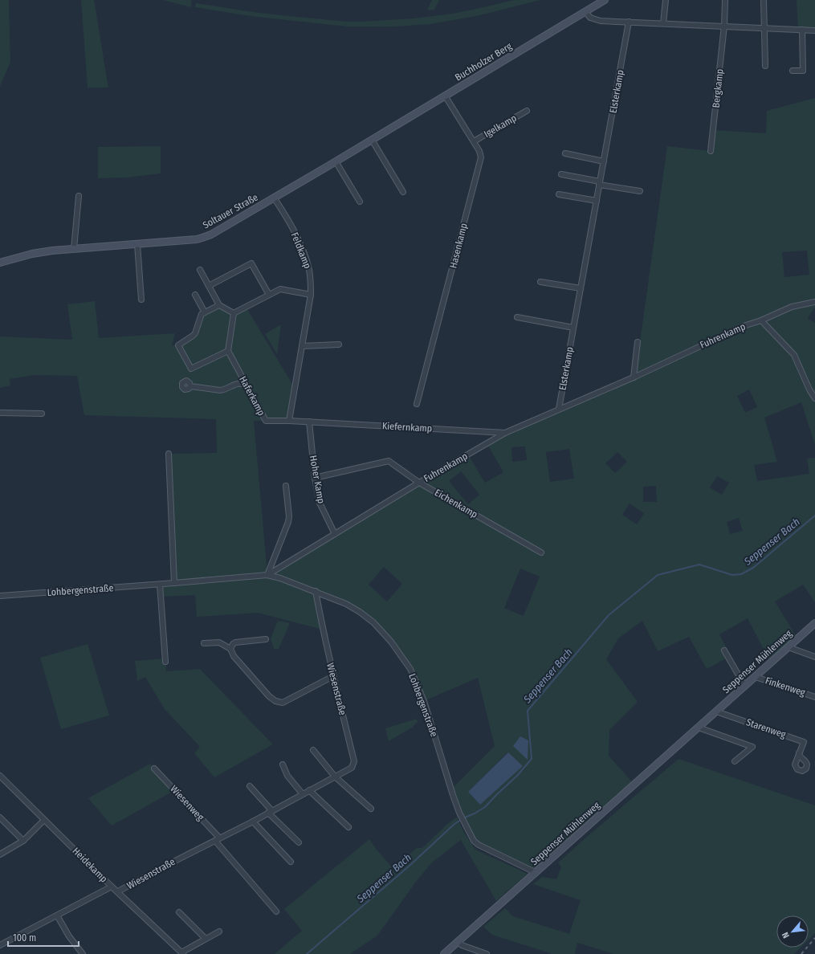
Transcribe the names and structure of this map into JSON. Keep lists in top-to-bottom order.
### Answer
{
  "streets": {
    "main road": ["Buchholzer Berg", "Soltauer Straße", "Seppenser Mühlenweg"],
    "street": [
      "Bergkamp",
      "Elsterkamp",
      "Igelkamp",
      "Hasenkamp",
      "Feldkamp",
      "Fuhrenkamp",
      "Haferkamp",
      "Kiefernkamp",
      "Hoher Kamp",
      "Eichenkamp",
      "Lohbergenstraße",
      "Finkenweg",
      "Wiesenstraße",
      "Starenweg",
      "Wiesenweg",
      "Heidekamp"
    ]
  },
  "crossings": [
    ["Buchholzer Berg", "Soltauer Straße"],
    ["Buchholzer Berg", "Hasenkamp"],
    ["Elsterkamp", "Fuhrenkamp"],
    ["Igelkamp", "Hasenkamp"],
    ["Soltauer Straße", "Feldkamp"],
    ["Feldkamp", "Haferkamp"],
    ["Fuhrenkamp", "Kiefernkamp"],
    ["Fuhrenkamp", "Hoher Kamp"],
    ["Fuhrenkamp", "Eichenkamp"],
    ["Fuhrenkamp", "Lohbergenstraße"],
    ["Kiefernkamp", "Hoher Kamp"],
    ["Hoher Kamp", "Eichenkamp"],
    ["Lohbergenstraße", "Seppenser Mühlenweg"],
    ["Lohbergenstraße", "Wiesenstraße"],
    ["Seppenser Mühlenweg", "Finkenweg"],
    ["Seppenser Mühlenweg", "Starenweg"],
    ["Wiesenstraße", "Wiesenweg"],
    ["Wiesenstraße", "Heidekamp"]
  ],
  "water": ["Seppenser Bach"],
  "scale_bar": "100 m",
  "north": "bottom left"
}
